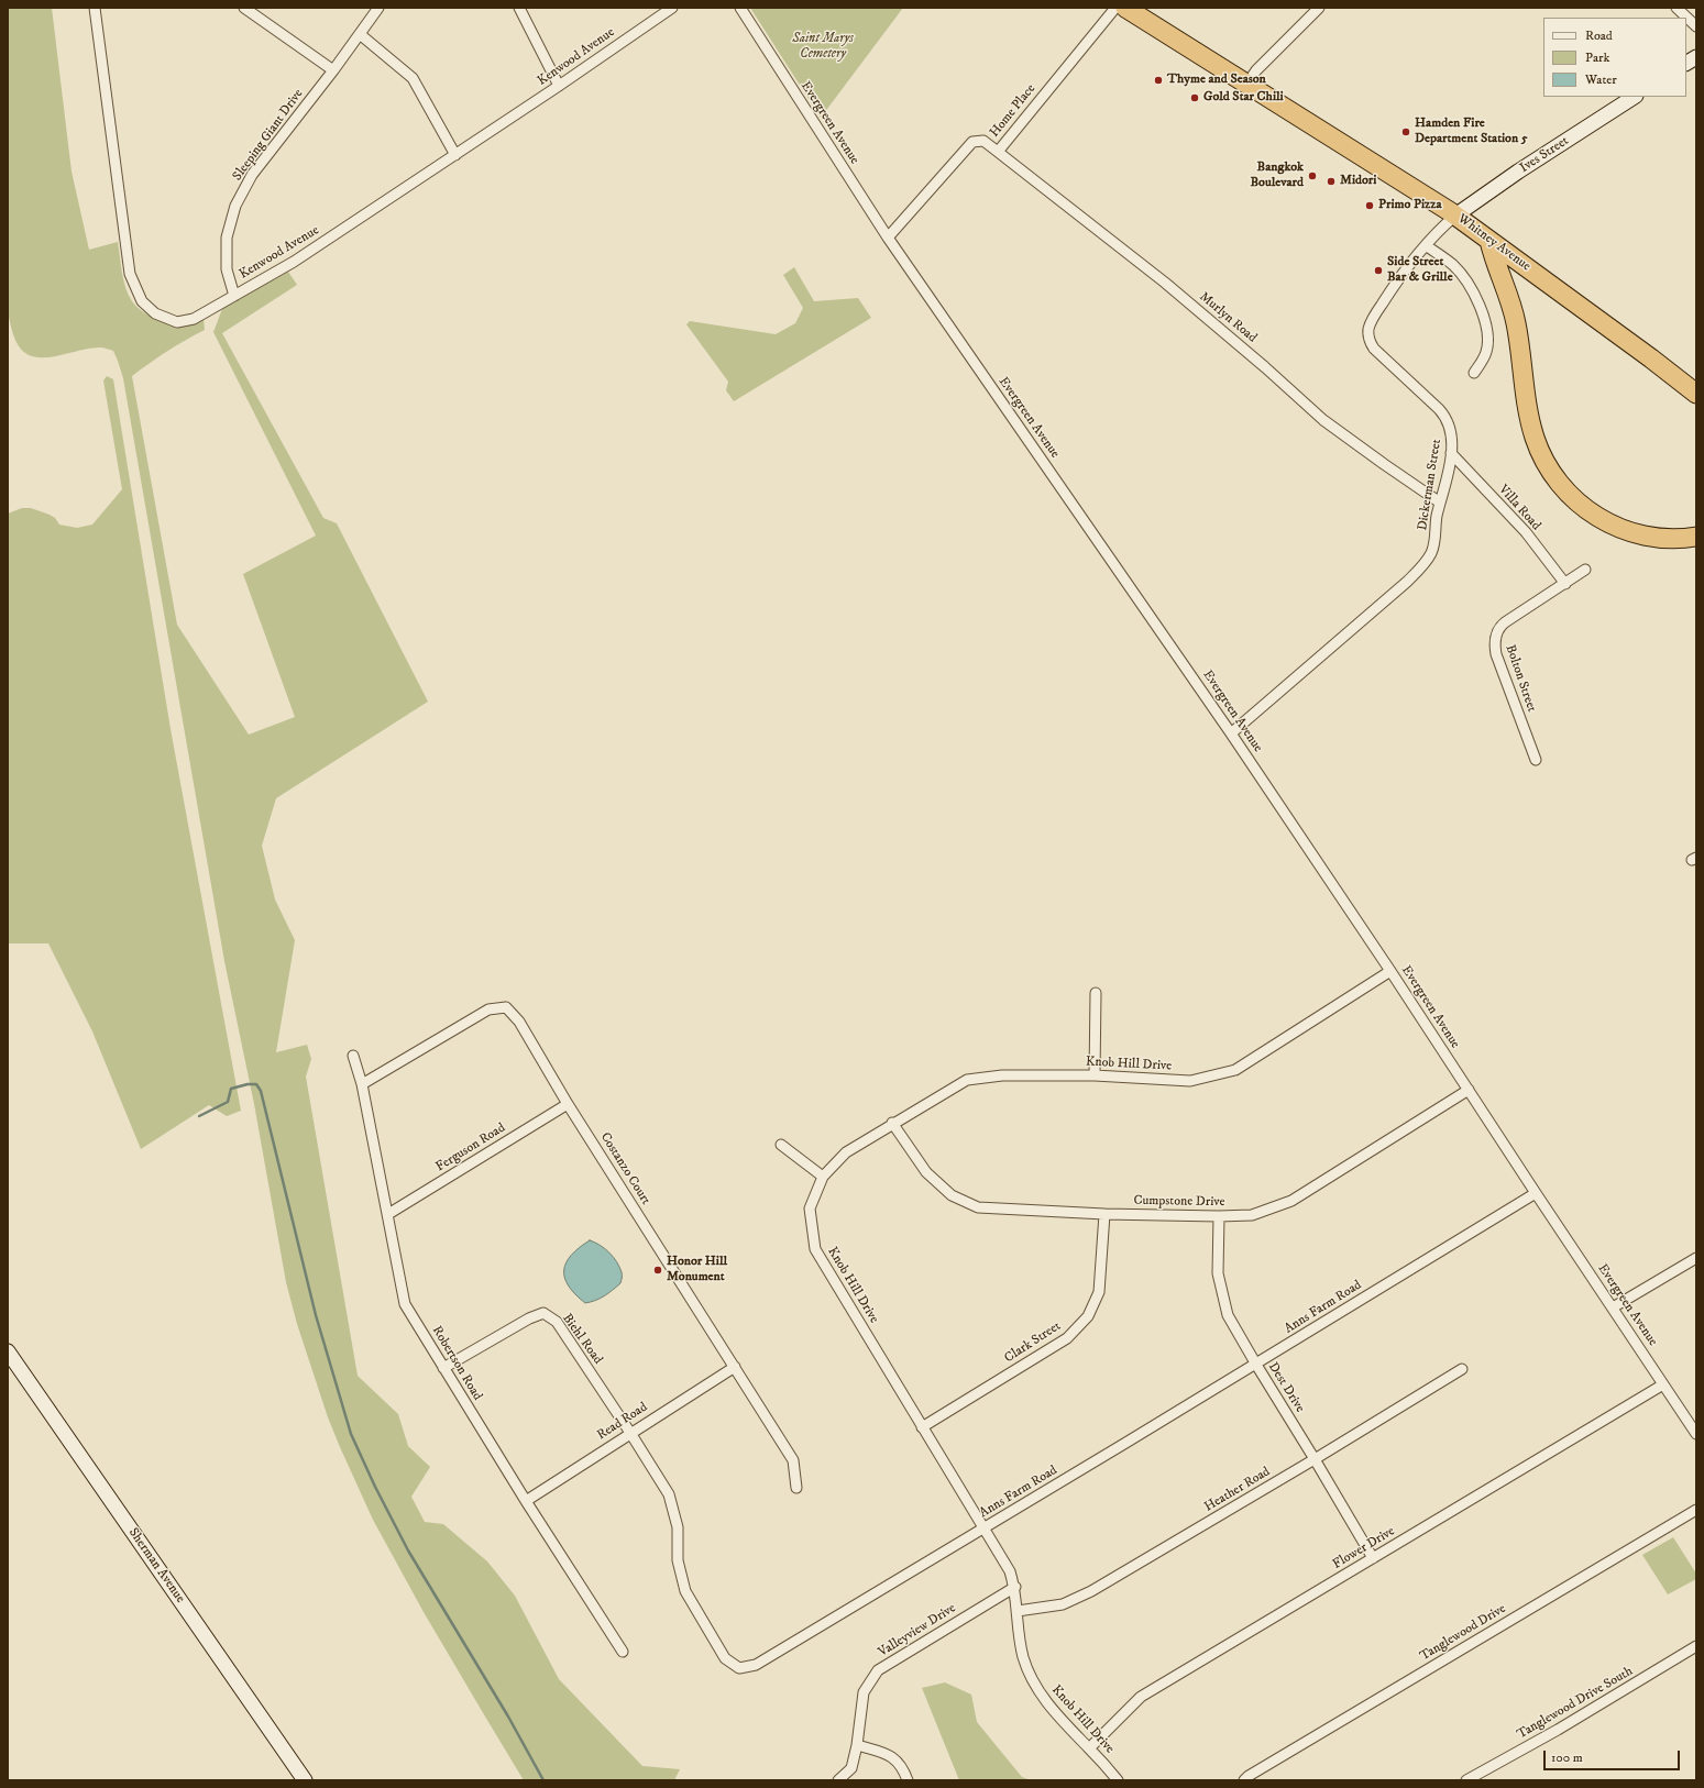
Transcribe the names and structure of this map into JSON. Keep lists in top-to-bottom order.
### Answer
{
  "streets": {
    "highway": ["Whitney Avenue"],
    "main road": ["Ives Street", "Sherman Avenue"],
    "street": [
      "Kenwood Avenue",
      "Home Place",
      "Evergreen Avenue",
      "Sleeping Giant Drive",
      "Murlyn Road",
      "Dickerman Street",
      "Villa Road",
      "Bolton Street",
      "Knob Hill Drive",
      "Ferguson Road",
      "Costanzo Court",
      "Cumpstone Drive",
      "Anns Farm Road",
      "Biehl Road",
      "Clark Street",
      "Robertson Road",
      "Dest Drive",
      "Read Road",
      "Heather Road",
      "Flower Drive",
      "Valleyview Drive",
      "Tanglewood Drive",
      "Tanglewood Drive South"
    ]
  },
  "crossings": [
    ["Kenwood Avenue", "Sleeping Giant Drive"],
    ["Home Place", "Evergreen Avenue"],
    ["Home Place", "Murlyn Road"],
    ["Evergreen Avenue", "Dickerman Street"],
    ["Evergreen Avenue", "Knob Hill Drive"],
    ["Evergreen Avenue", "Cumpstone Drive"],
    ["Evergreen Avenue", "Anns Farm Road"],
    ["Evergreen Avenue", "Flower Drive"],
    ["Ives Street", "Whitney Avenue"],
    ["Ives Street", "Dickerman Street"],
    ["Whitney Avenue", "Dickerman Street"],
    ["Murlyn Road", "Dickerman Street"],
    ["Dickerman Street", "Villa Road"],
    ["Villa Road", "Bolton Street"],
    ["Knob Hill Drive", "Cumpstone Drive"],
    ["Knob Hill Drive", "Anns Farm Road"],
    ["Knob Hill Drive", "Clark Street"],
    ["Knob Hill Drive", "Heather Road"],
    ["Knob Hill Drive", "Flower Drive"],
    ["Knob Hill Drive", "Valleyview Drive"],
    ["Ferguson Road", "Costanzo Court"],
    ["Ferguson Road", "Robertson Road"],
    ["Costanzo Court", "Robertson Road"],
    ["Costanzo Court", "Read Road"],
    ["Cumpstone Drive", "Clark Street"],
    ["Cumpstone Drive", "Dest Drive"],
    ["Anns Farm Road", "Biehl Road"],
    ["Anns Farm Road", "Dest Drive"],
    ["Anns Farm Road", "Read Road"],
    ["Biehl Road", "Robertson Road"],
    ["Biehl Road", "Read Road"],
    ["Robertson Road", "Read Road"],
    ["Dest Drive", "Heather Road"],
    ["Dest Drive", "Flower Drive"]
  ],
  "parks": ["Saint Marys Cemetery"],
  "places": [
    "Thyme and Season",
    "Gold Star Chili",
    "Hamden Fire Department Station 5",
    "Bangkok Boulevard",
    "Midori",
    "Primo Pizza",
    "Side Street Bar & Grille",
    "Honor Hill Monument"
  ],
  "legend": ["Road", "Park", "Water"],
  "scale_bar": "100 m"
}
